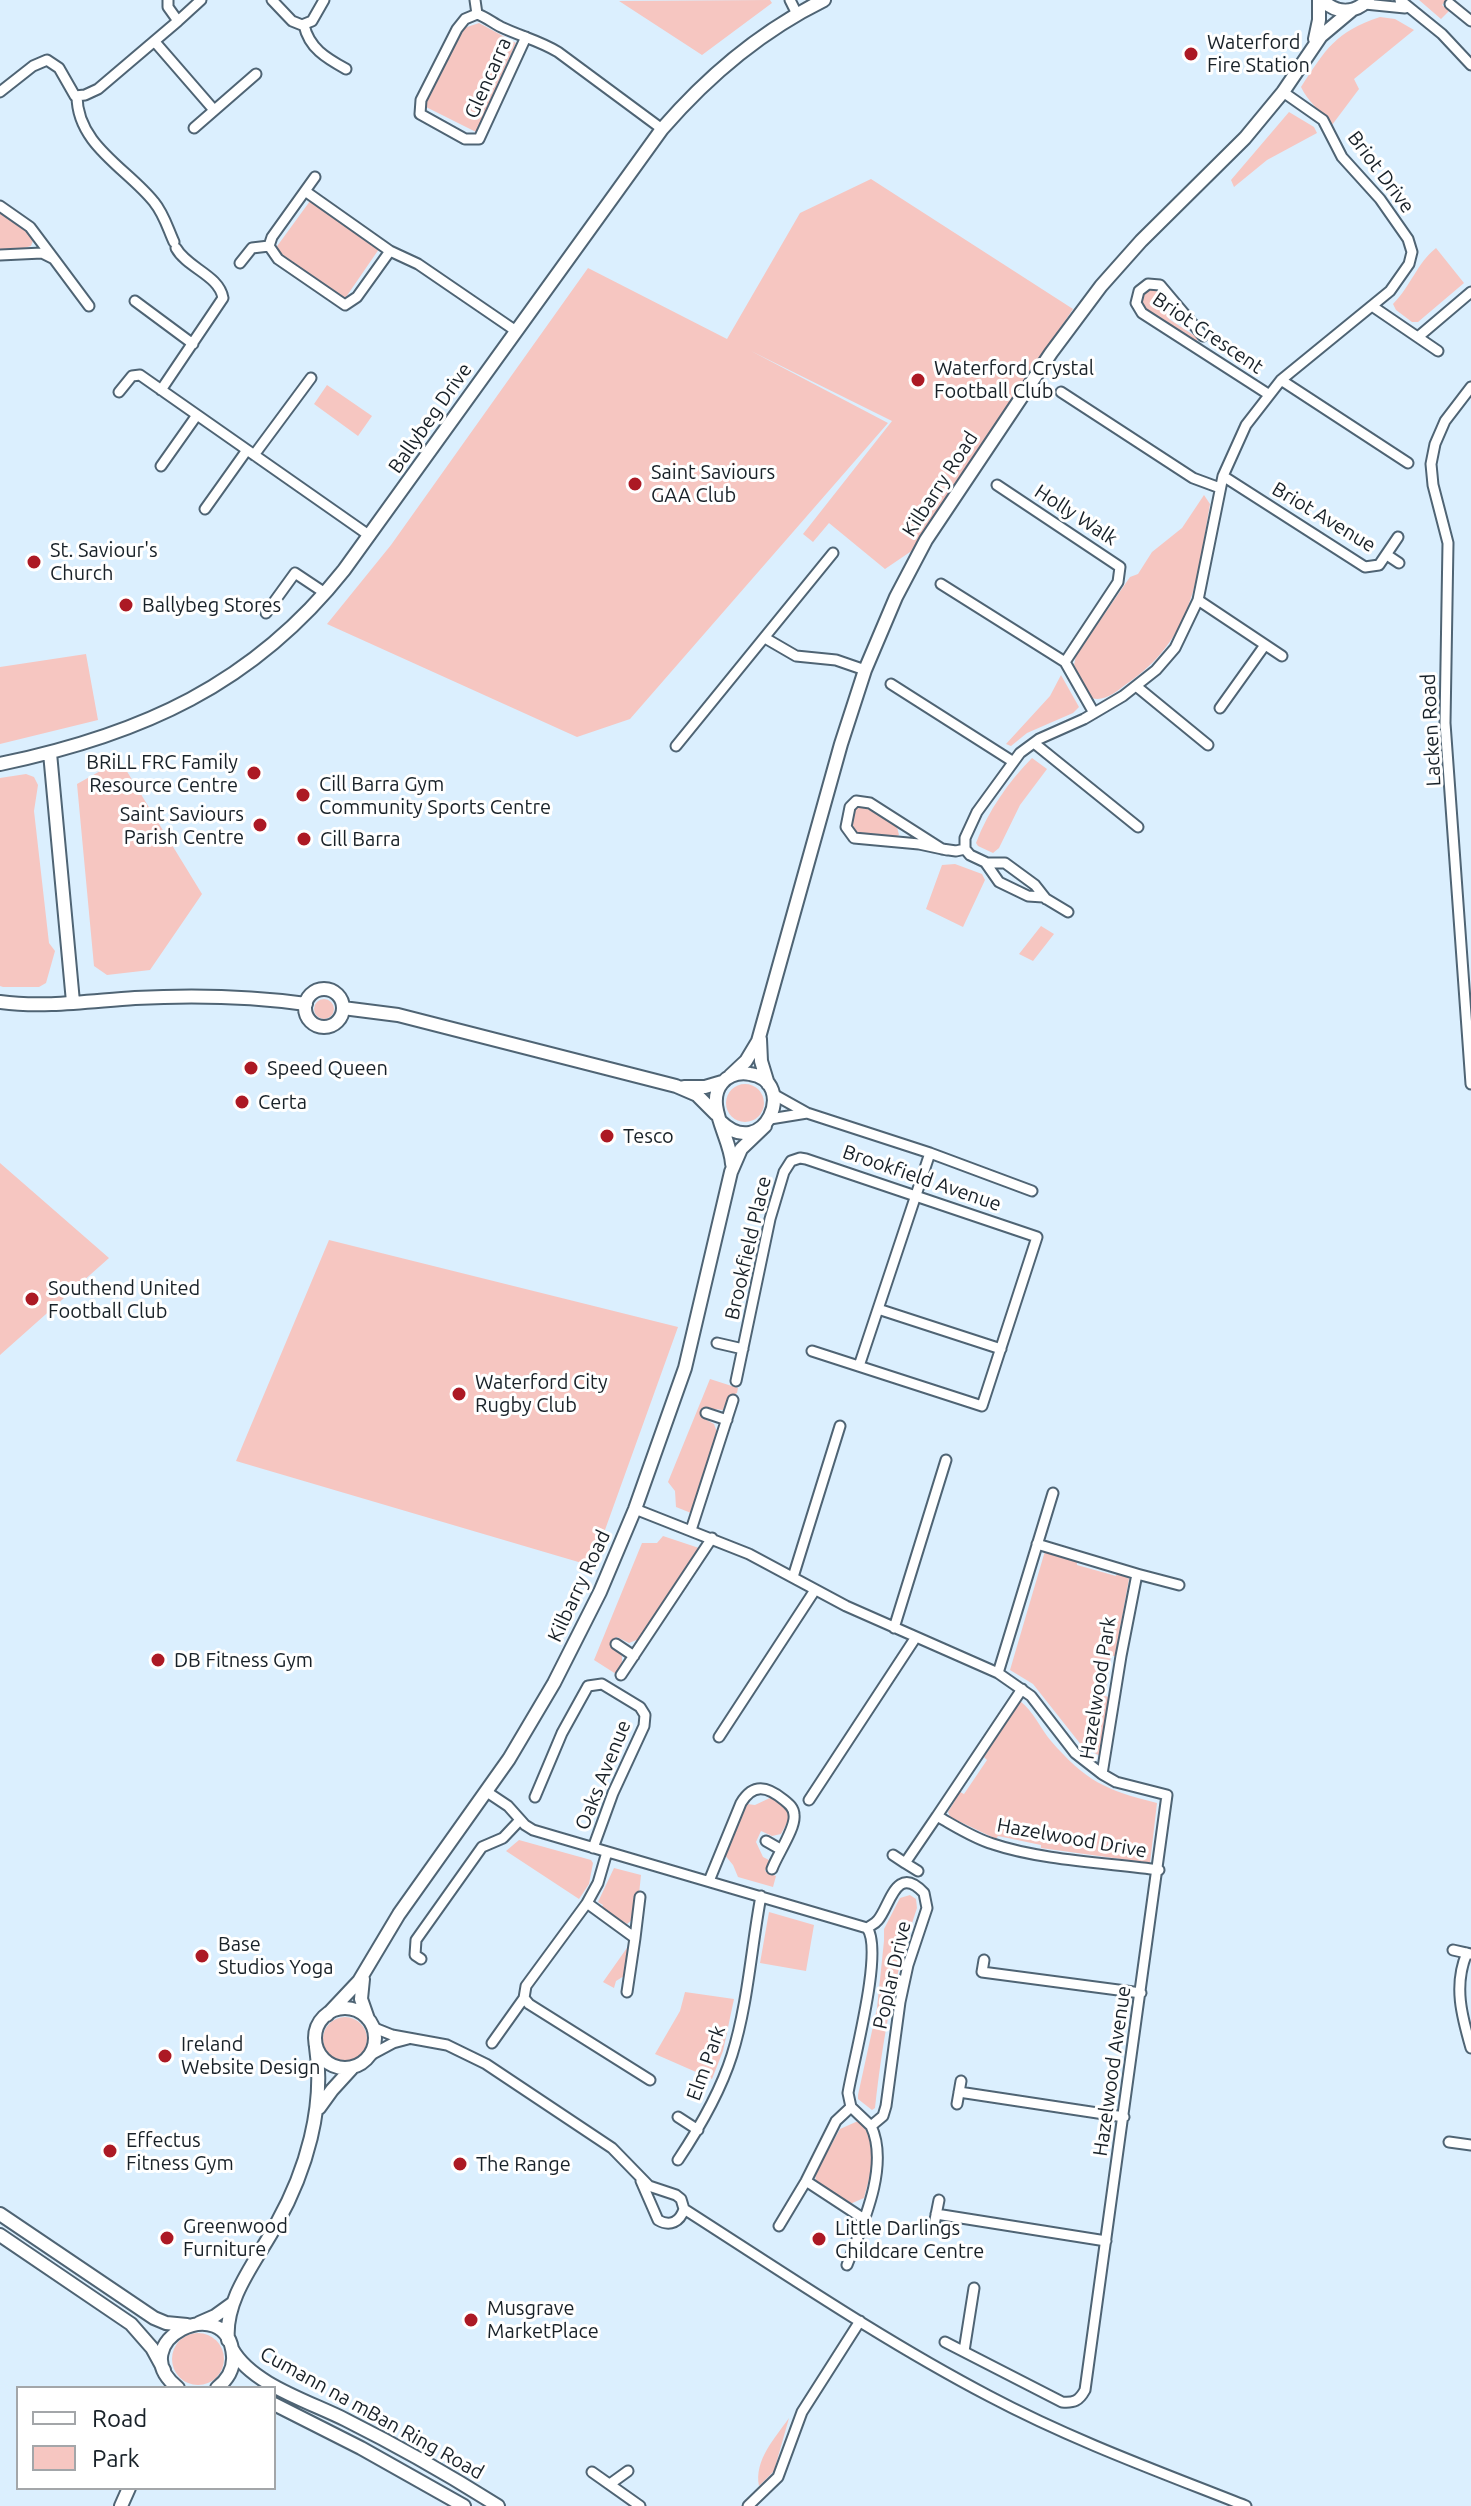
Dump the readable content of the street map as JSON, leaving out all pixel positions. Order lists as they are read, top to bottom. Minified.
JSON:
{"streets":{"street":["Glencarra","Briot Drive","Briot Crescent","Ballybeg Drive","Kilbarry Road","Holly Walk","Briot Avenue","Lacken Road","Brookfield Avenue","Brookfield Place","Hazelwood Park","Oaks Avenue","Hazelwood Drive","Poplar Drive","Elm Park","Hazelwood Avenue","Cumann na mBan Ring Road"]},"crossings":[["Glencarra","Ballybeg Drive"],["Briot Drive","Briot Crescent"],["Briot Drive","Kilbarry Road"],["Briot Drive","Briot Avenue"],["Kilbarry Road","Hazelwood Park"],["Brookfield Avenue","Brookfield Place"],["Hazelwood Park","Hazelwood Avenue"],["Hazelwood Drive","Hazelwood Avenue"]],"places":["Waterford Fire Station","Waterford Crystal Football Club","Saint Saviours GAA Club","St. Saviour's Church","Ballybeg Stores","BRiLL FRC Family Resource Centre","Cill Barra Gym Community Sports Centre","Saint Saviours Parish Centre","Cill Barra","Speed Queen","Certa","Tesco","Southend United Football Club","Waterford City Rugby Club","DB Fitness Gym","Base Studios Yoga","Ireland Website Design","Effectus Fitness Gym","The Range","Greenwood Furniture","Little Darlings Childcare Centre","Musgrave MarketPlace"],"legend":["Road","Park"]}
